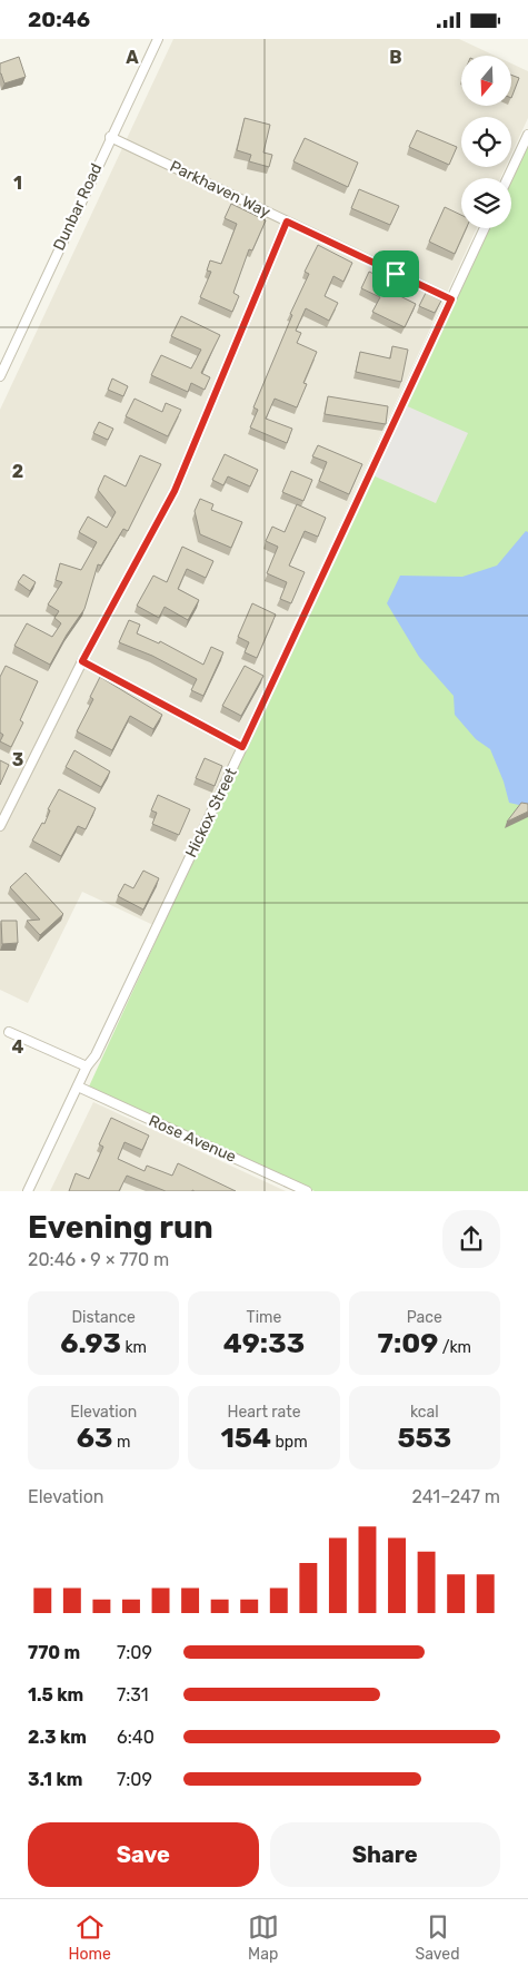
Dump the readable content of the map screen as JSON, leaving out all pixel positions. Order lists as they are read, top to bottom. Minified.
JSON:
{"streets":{"street":["Parkhaven Way","Dunbar Road","Hickox Street","Rose Avenue"]},"crossings":[["Parkhaven Way","Dunbar Road"],["Parkhaven Way","Hickox Street"],["Hickox Street","Rose Avenue"]],"north":"bottom","page":{"status":"20:46","heading":["Evening run","20:46 · 9 × 770 m"],"stats":[["Distance","6.93 km"],["Time","49:33"],["Pace","7:09 /km"],["Elevation","63 m"],["Heart rate","154 bpm"],["kcal","553"]],"chart":["Elevation","241–247 m"],"list":[{"name":"770 m","note":"7:09"},{"name":"1.5 km","note":"7:31"},{"name":"2.3 km","note":"6:40"},{"name":"3.1 km","note":"7:09"}],"buttons":["Save","Share"],"tabs":["Home","Map","Saved"]},"grid":{"columns":["A","B"],"rows":["1","2","3","4"]}}
